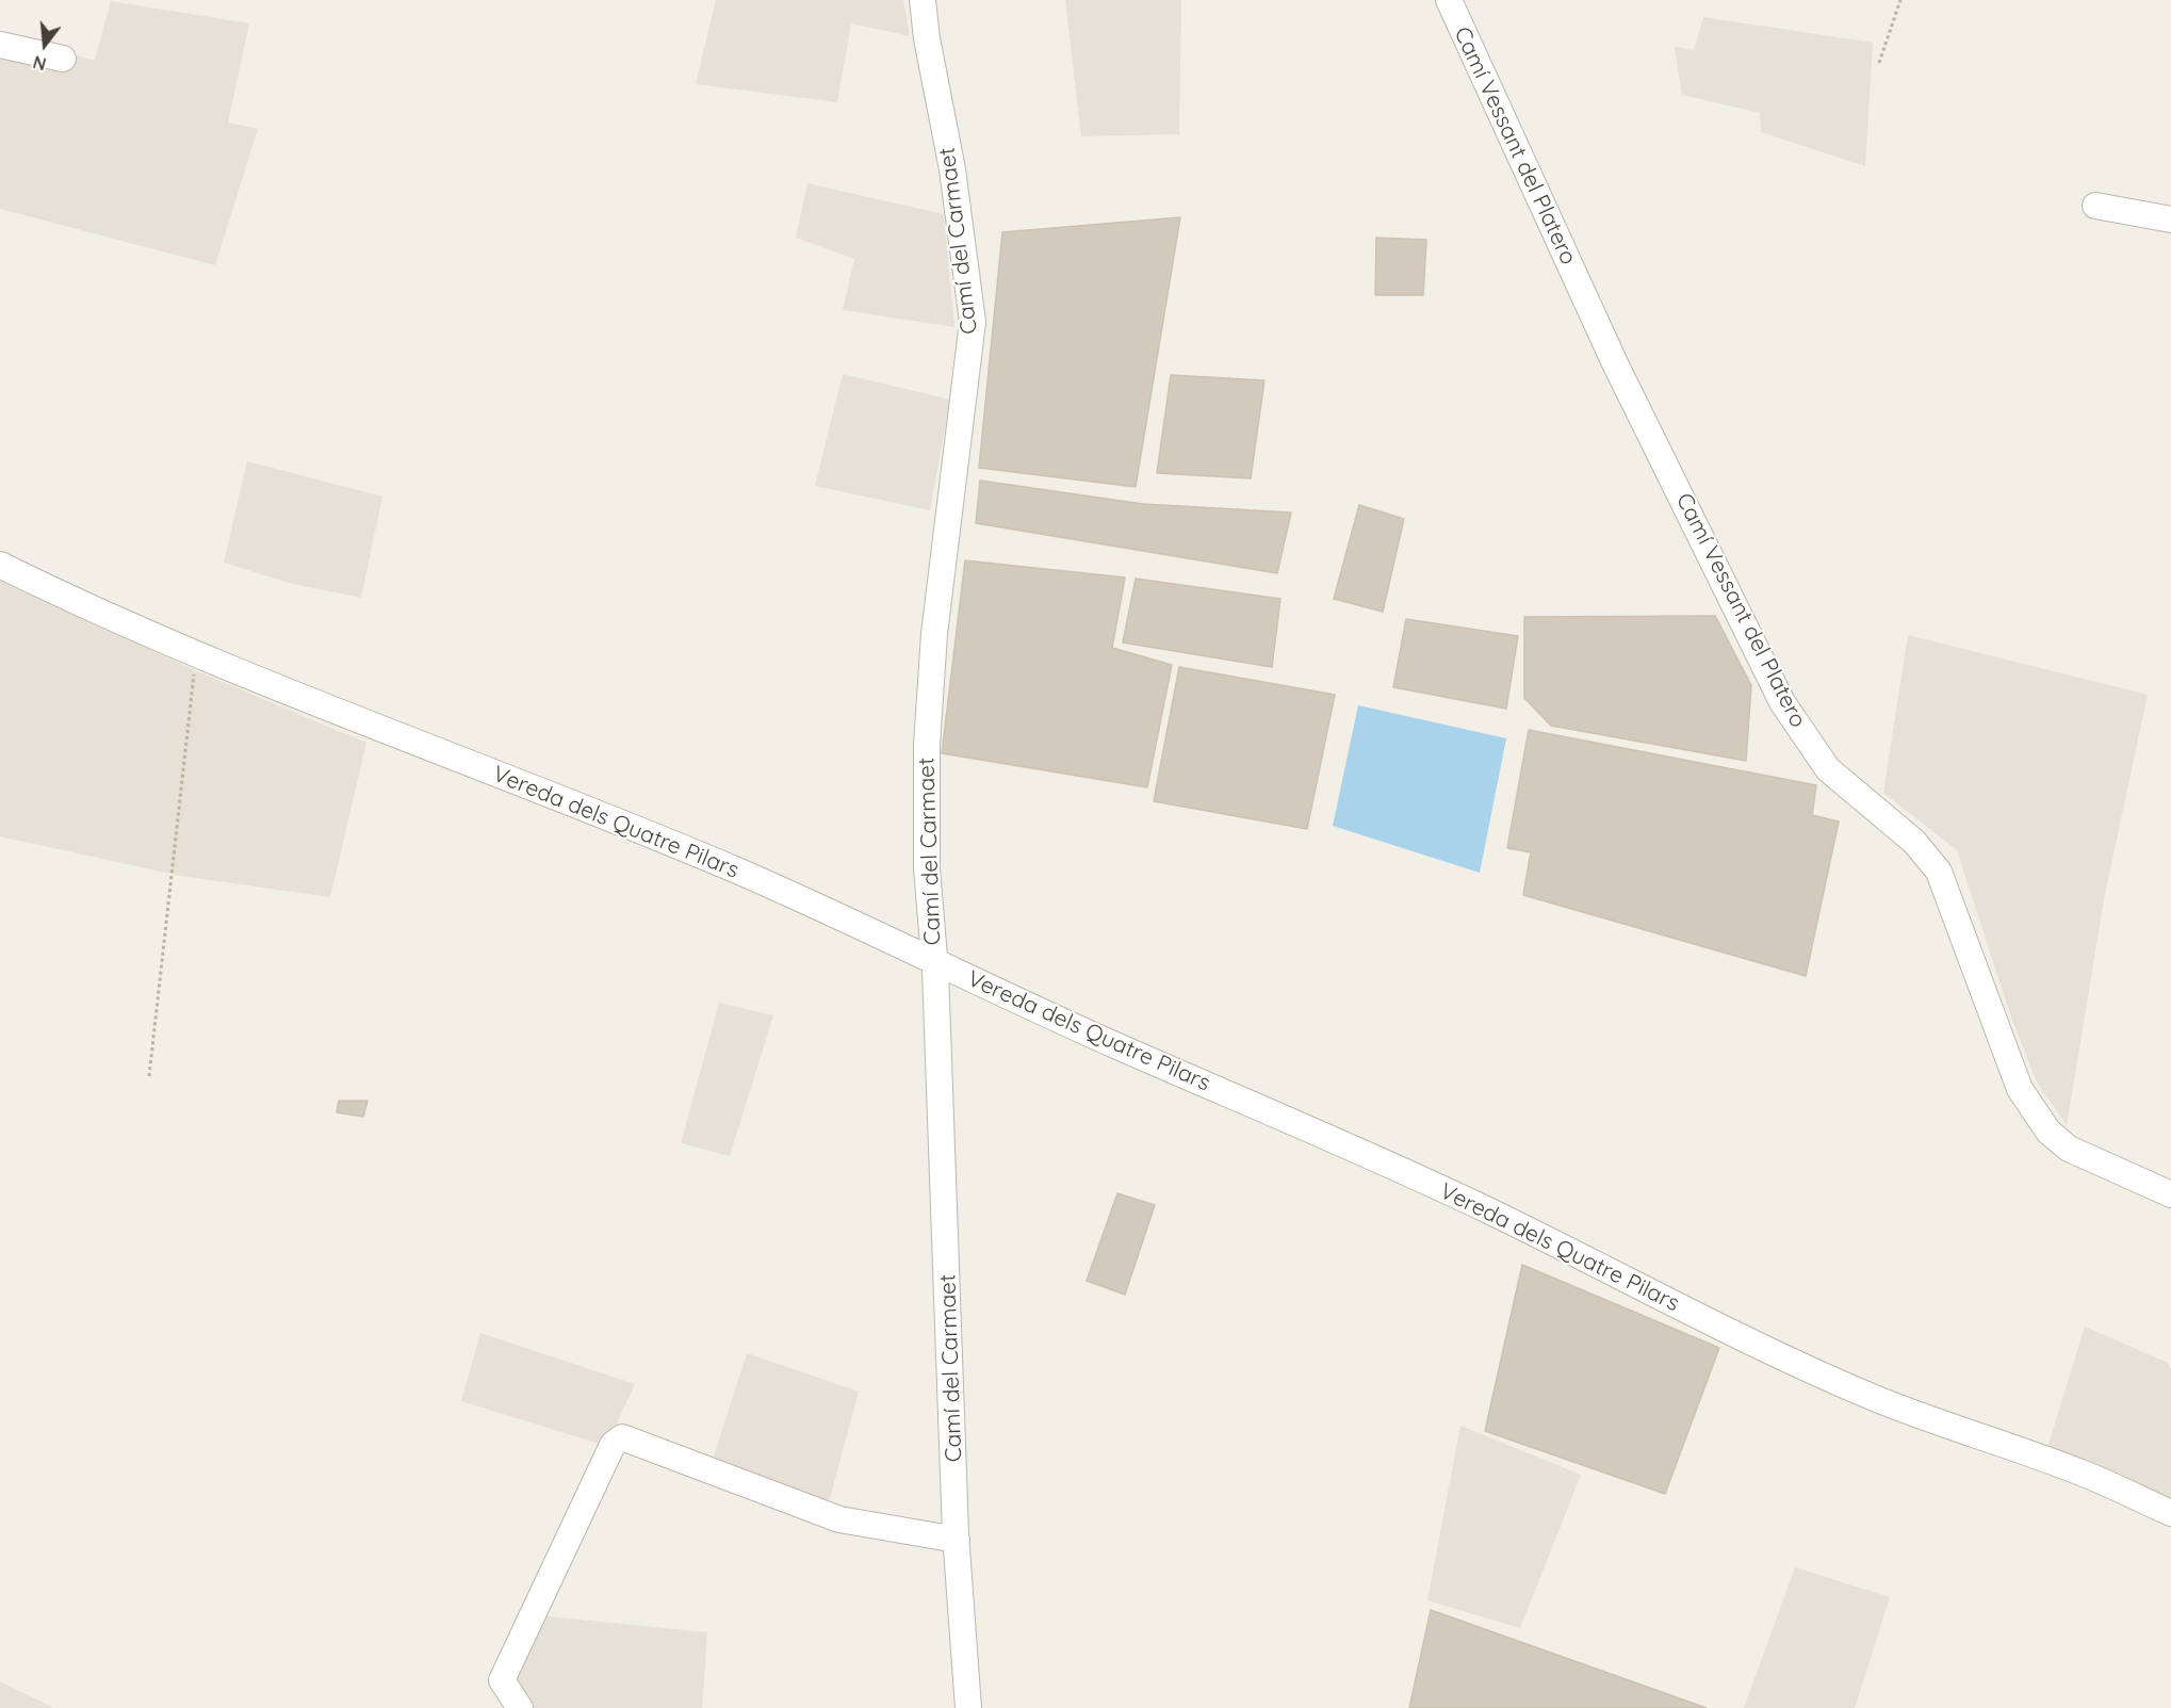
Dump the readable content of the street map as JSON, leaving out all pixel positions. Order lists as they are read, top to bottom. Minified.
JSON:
{"streets":{"street":["Camí Vessant del Platero","Camí del Carmaet","Vereda dels Quatre Pilars"]},"crossings":[["Camí del Carmaet","Vereda dels Quatre Pilars"]],"north":"bottom"}
